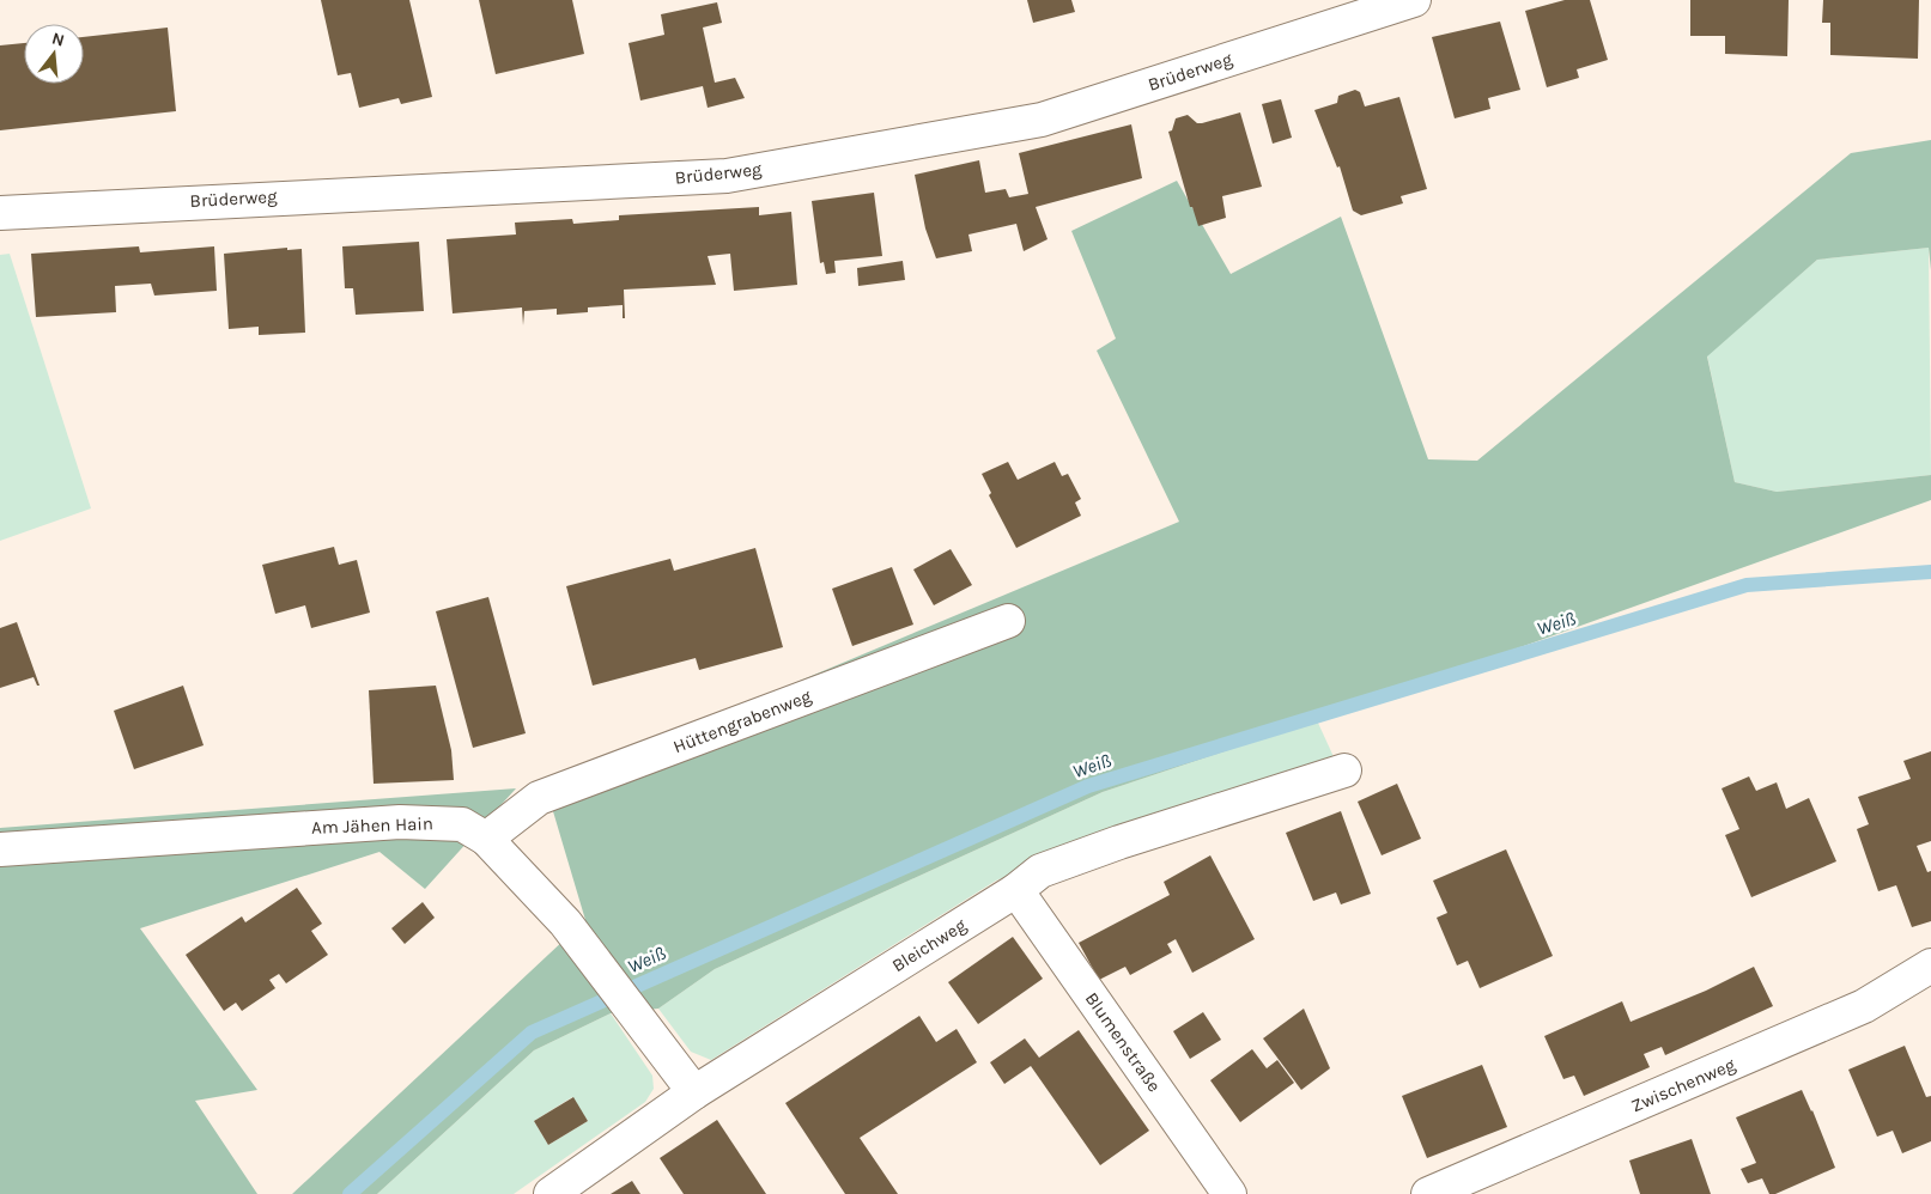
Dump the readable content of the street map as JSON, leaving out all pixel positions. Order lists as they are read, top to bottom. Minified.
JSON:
{"streets":{"street":["Brüderweg","Hüttengrabenweg","Am Jähen Hain","Bleichweg","Blumenstraße","Zwischenweg"]},"crossings":[["Hüttengrabenweg","Am Jähen Hain"],["Am Jähen Hain","Bleichweg"],["Bleichweg","Blumenstraße"]],"water":["Weiß"],"north":"top"}
